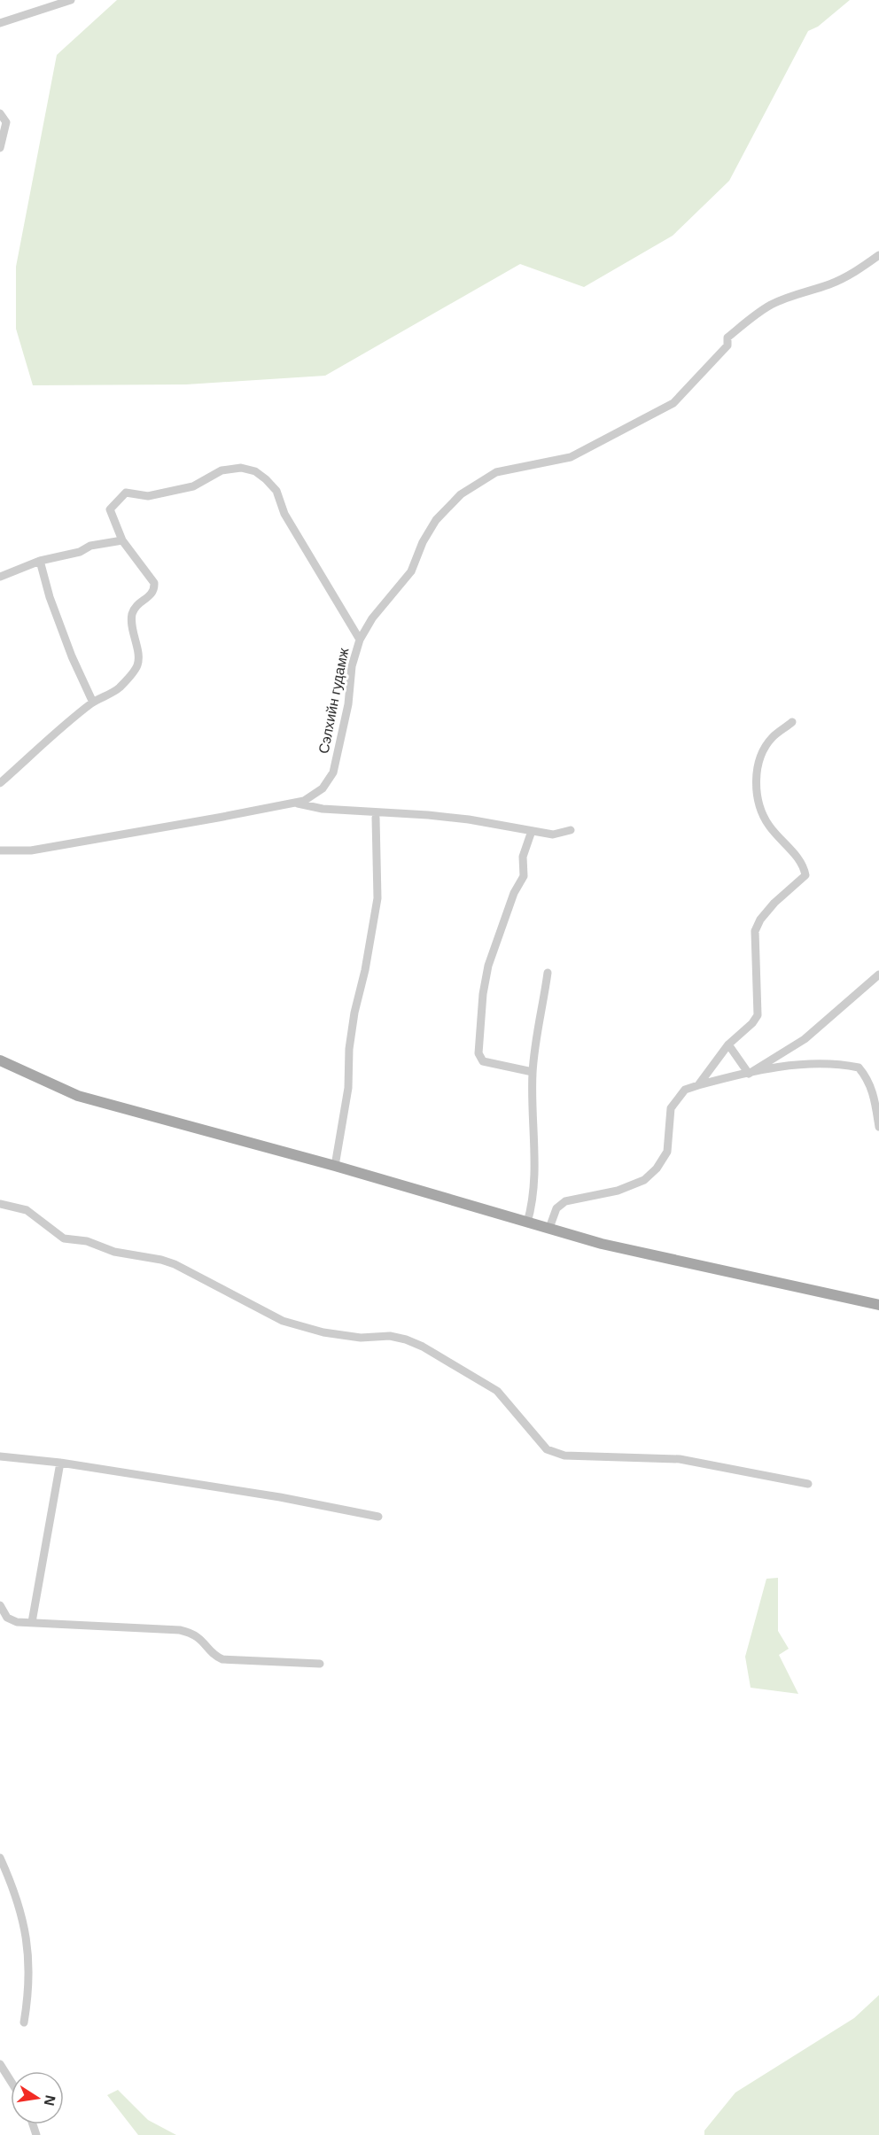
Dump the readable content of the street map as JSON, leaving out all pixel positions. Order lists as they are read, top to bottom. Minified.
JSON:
{"streets":{"street":["Сэлхийн гудамж"]},"north":"right"}
